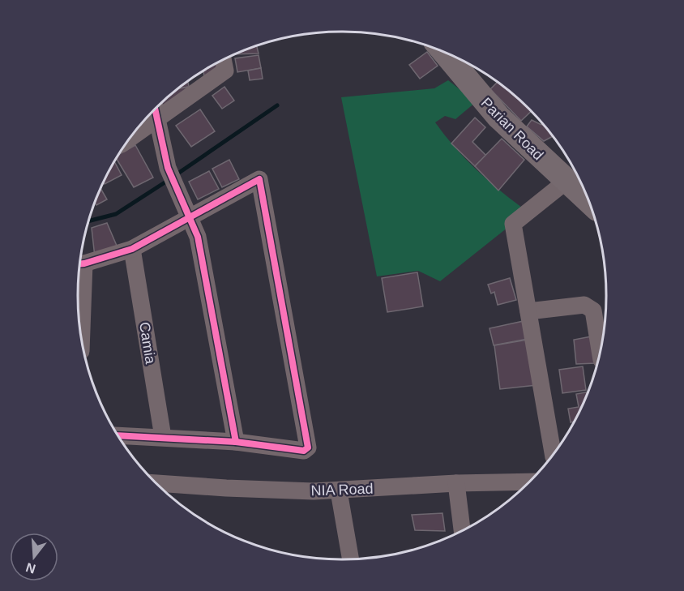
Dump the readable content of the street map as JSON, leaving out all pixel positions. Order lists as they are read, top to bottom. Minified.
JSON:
{"streets":{"main road":["Parian Road"],"street":["Camia","NIA Road"]},"north":"bottom"}
